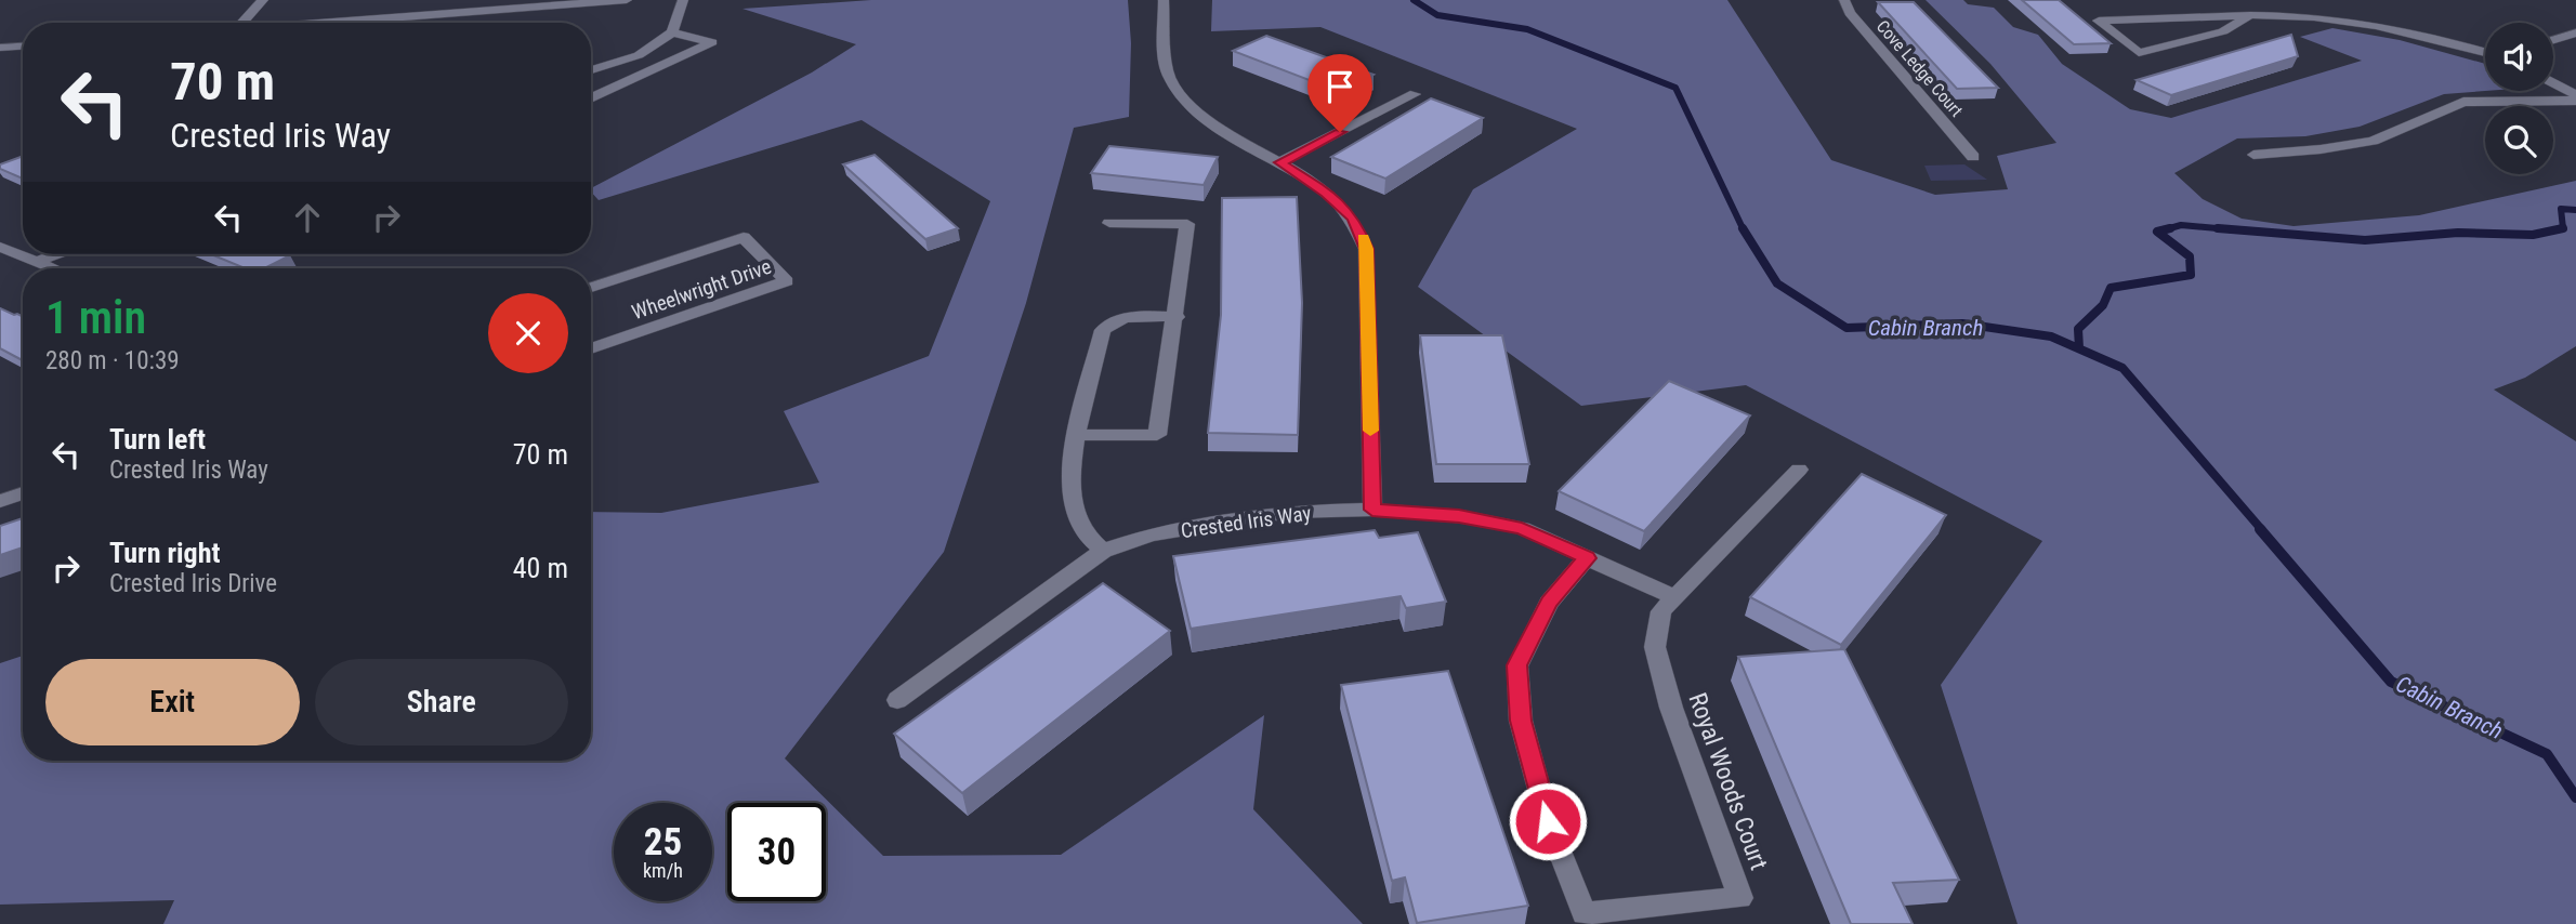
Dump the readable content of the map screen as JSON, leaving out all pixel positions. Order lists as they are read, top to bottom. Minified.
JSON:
{"streets":{"street":["Cove Ledge Court","Wheelwright Drive","Crested Iris Way","Royal Woods Court"]},"crossings":[["Crested Iris Way","Royal Woods Court"]],"water":["Cabin Branch"],"page":{"turn":["70 m","Crested Iris Way"],"heading":["1 min","280 m · 10:39"],"list":[{"name":"Turn left","note":"Crested Iris Way","value":"70 m"},{"name":"Turn right","note":"Crested Iris Drive","value":"40 m"}],"buttons":["Exit","Share"],"speed":"25 km/h","limit":"30"}}
